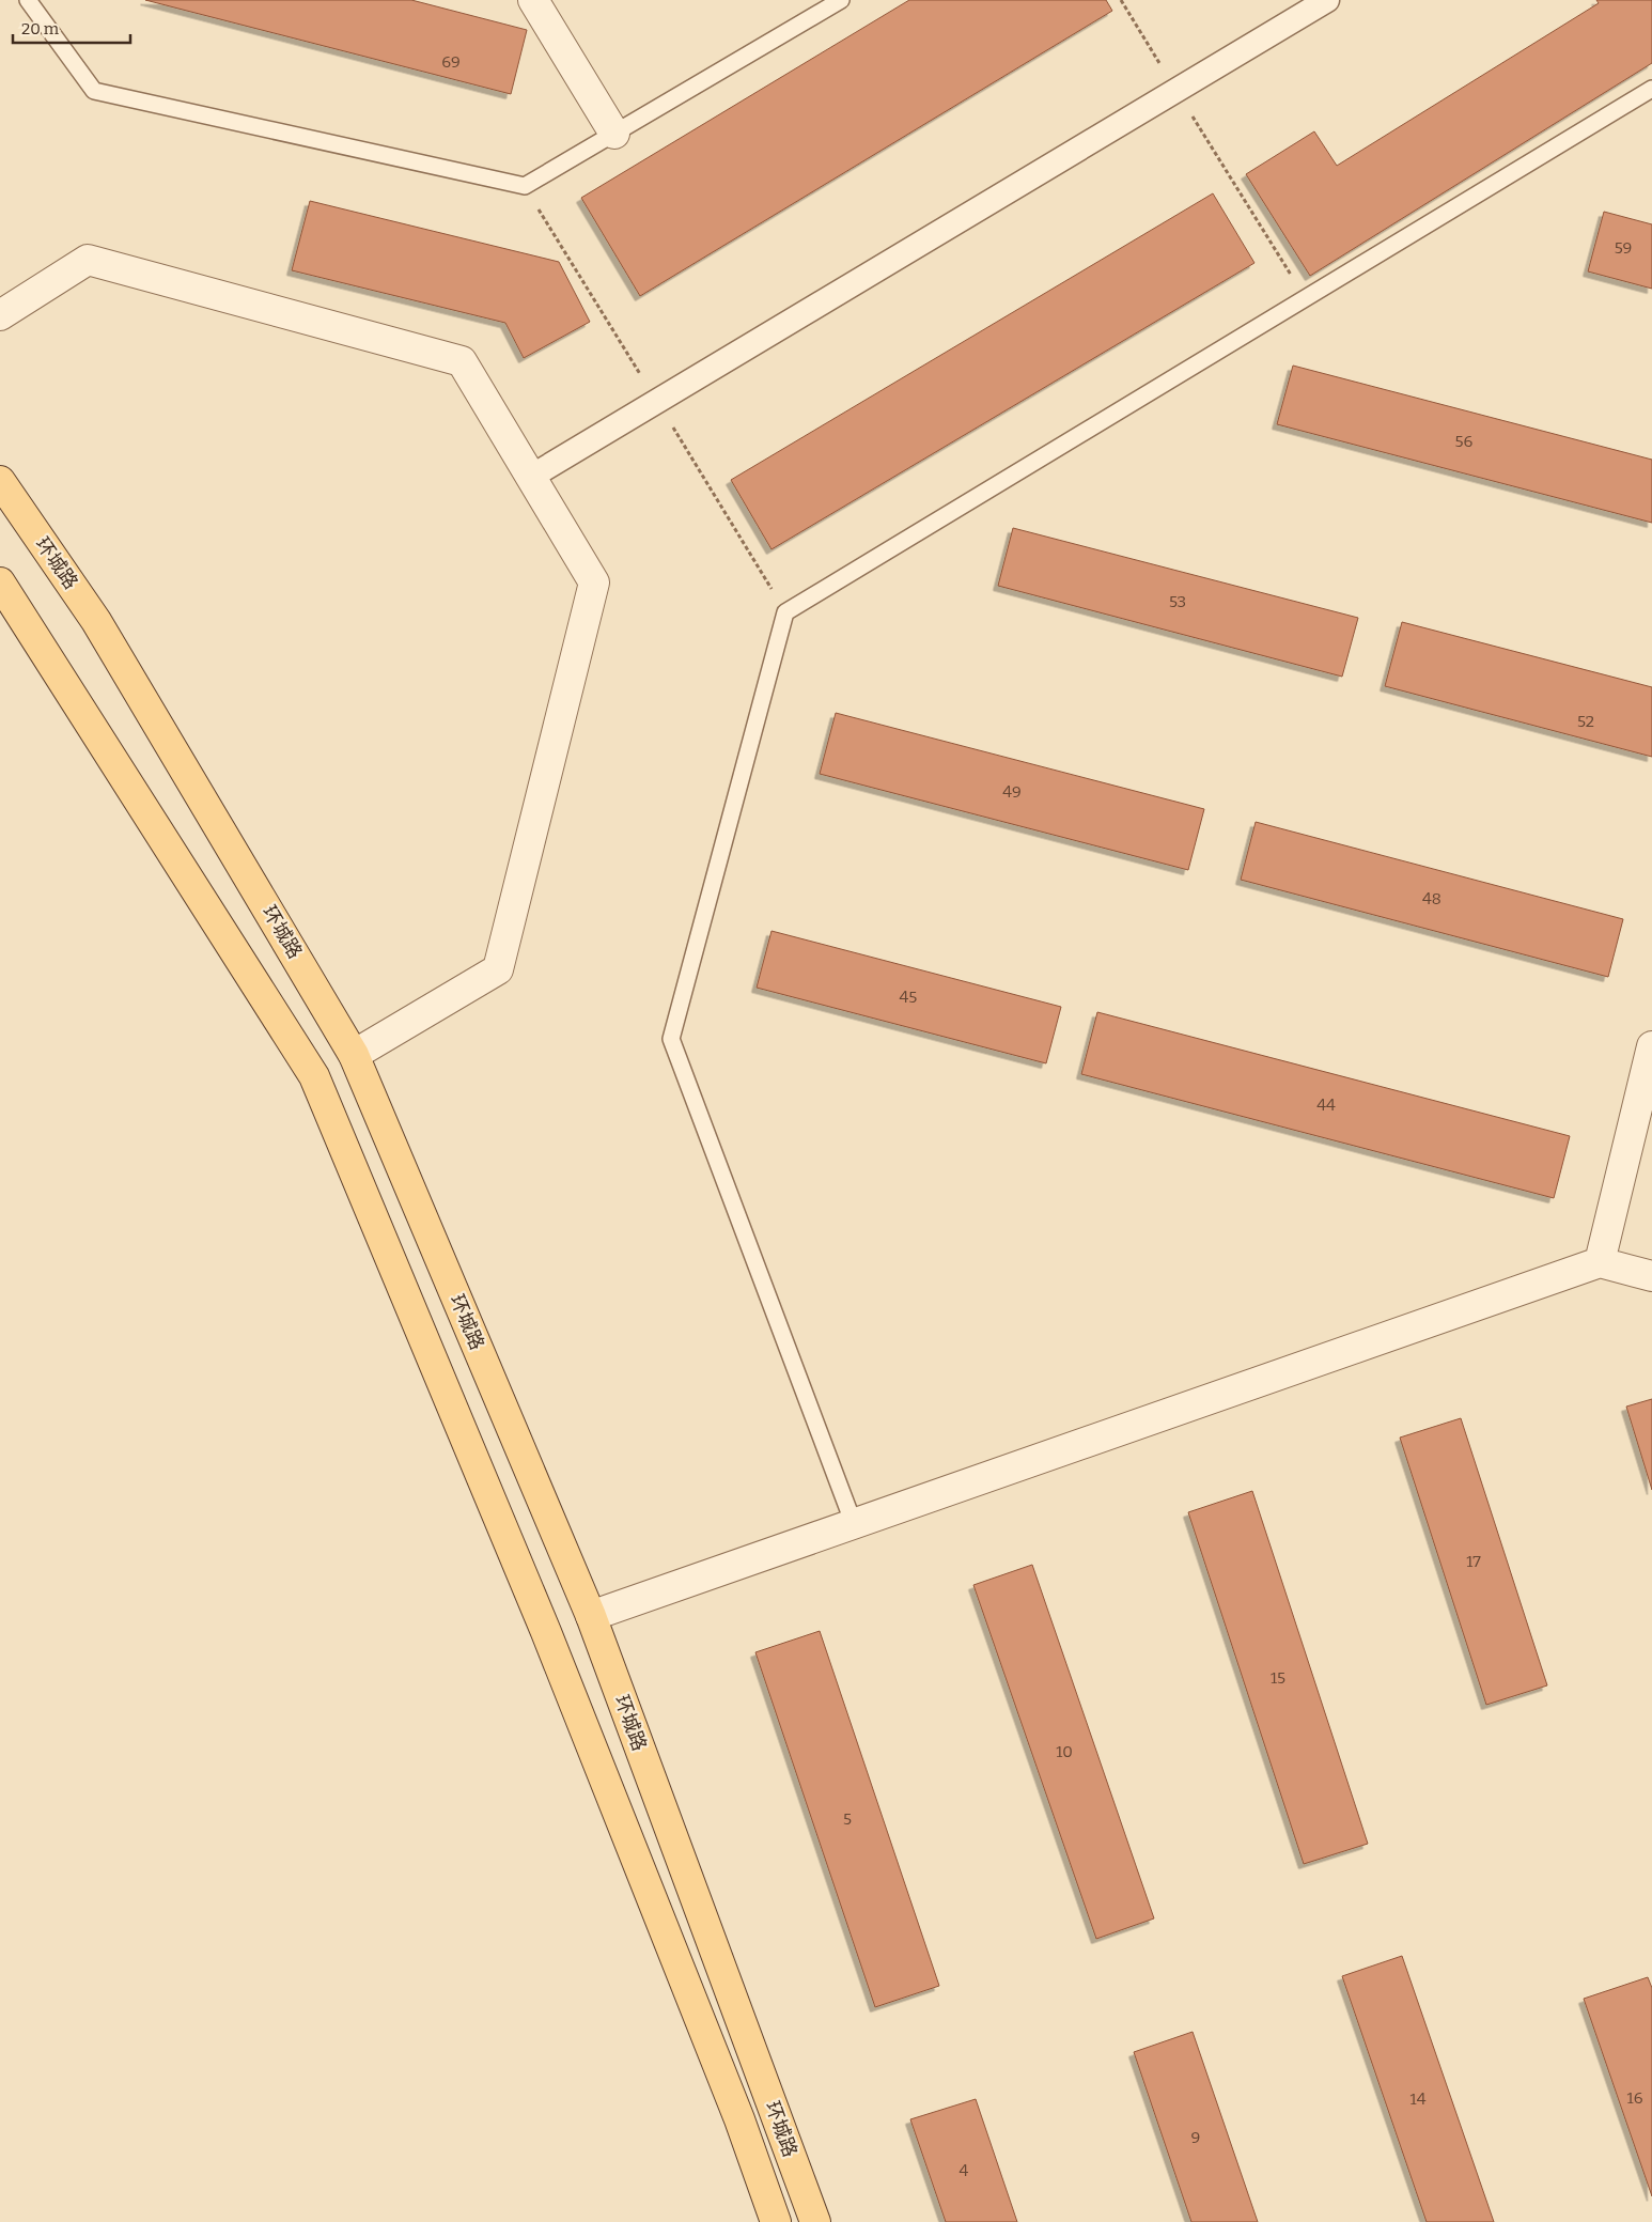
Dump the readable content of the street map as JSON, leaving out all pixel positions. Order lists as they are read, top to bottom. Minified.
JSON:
{"streets":{"main road":["环城路"]},"house_numbers":["69","59","56","53","52","49","48","45","44","17","15","10","5","16","14","9","4"],"scale_bar":"20 m"}
